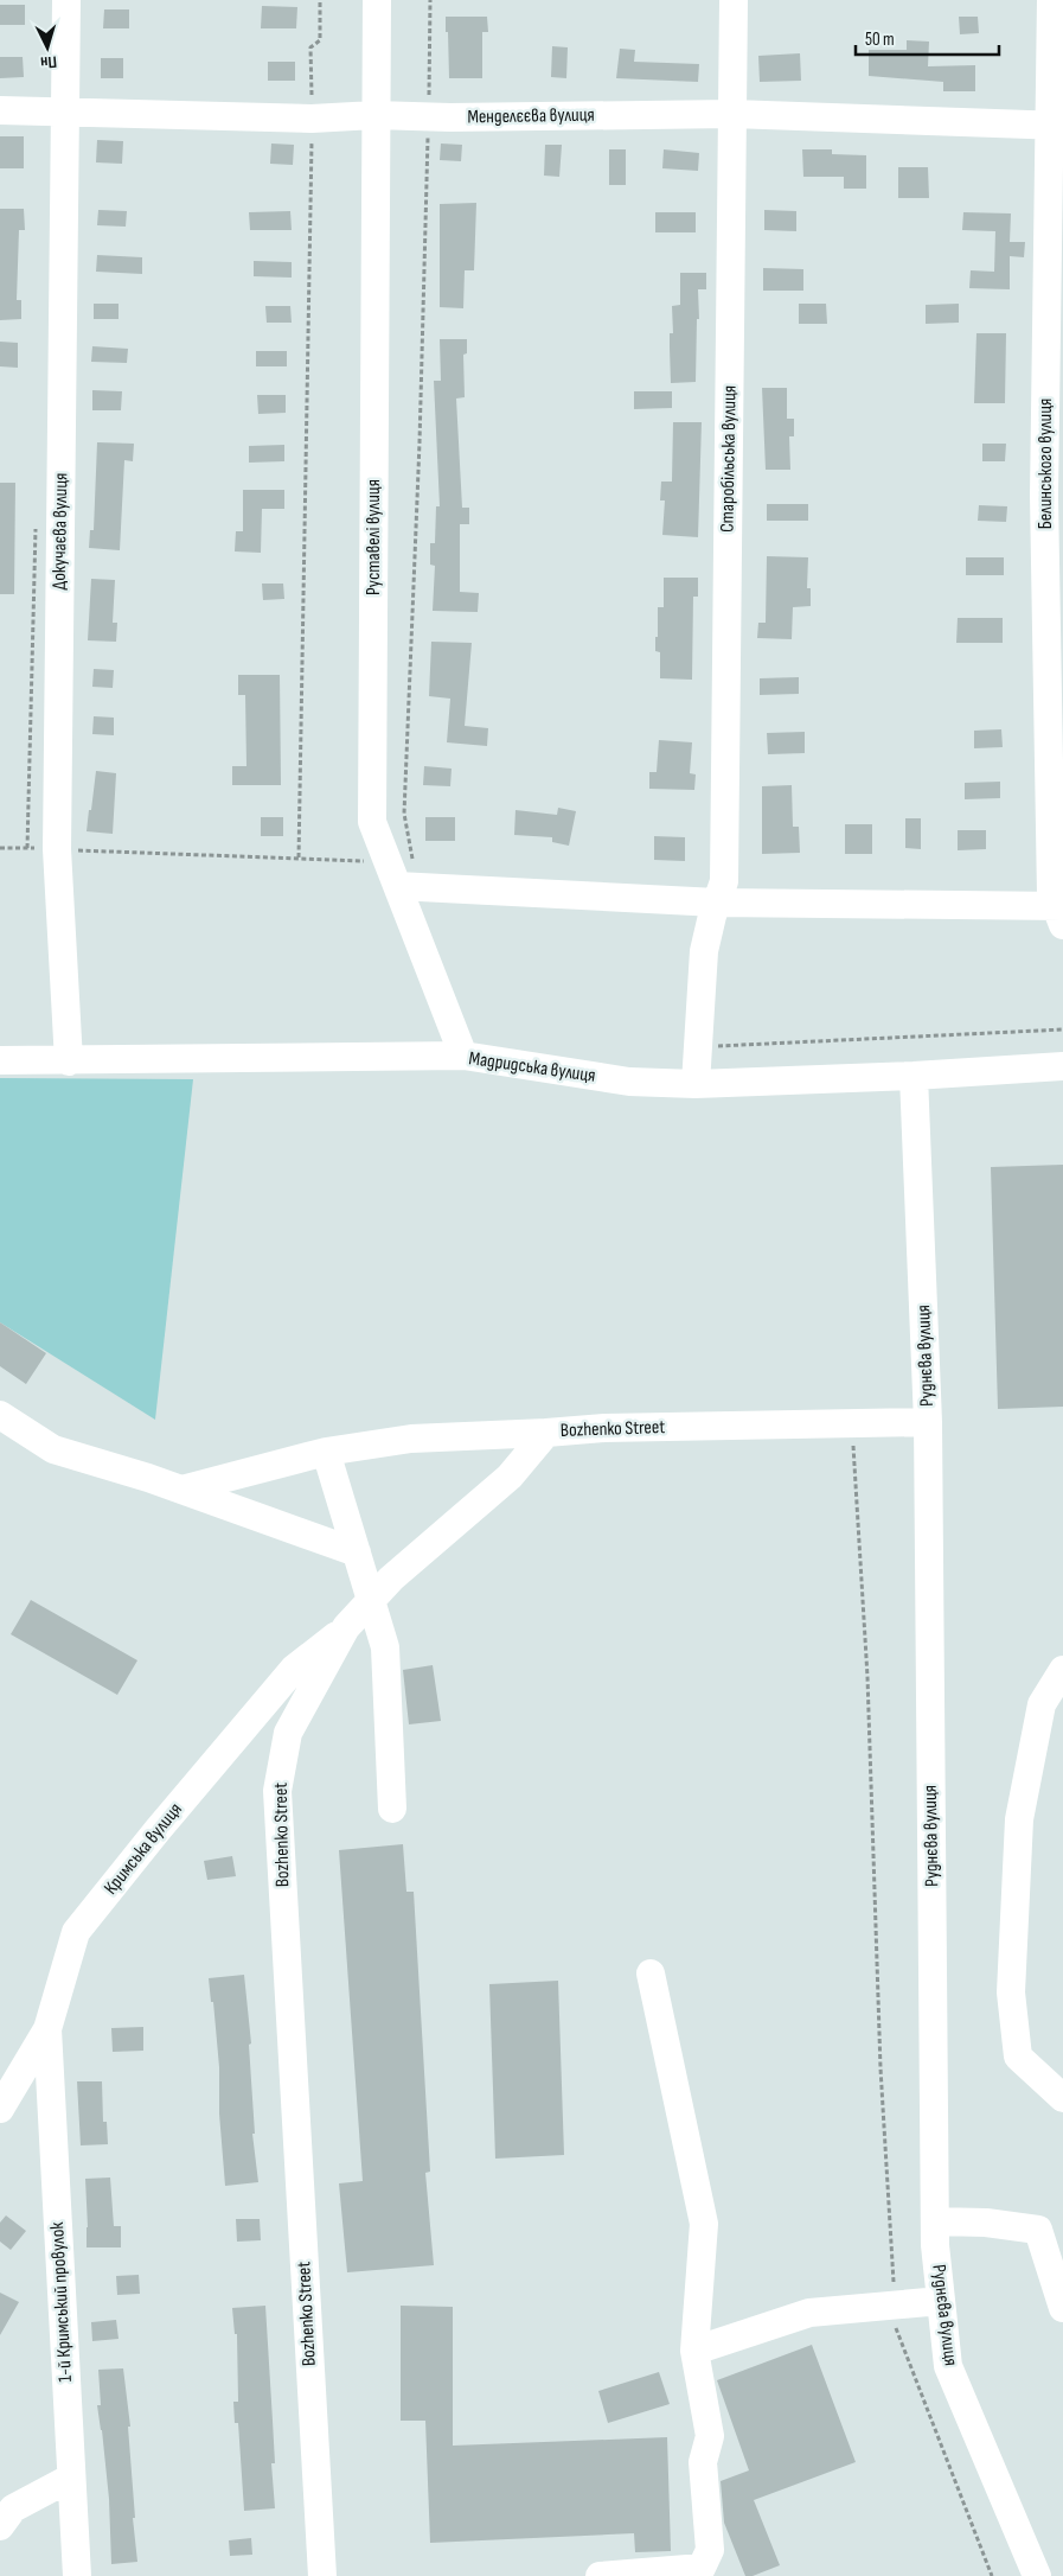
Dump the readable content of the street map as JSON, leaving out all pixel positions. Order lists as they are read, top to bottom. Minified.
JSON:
{"streets":{"street":["Менделєєва вулиця","Старобільська вулиця","Белинського вулиця","Докучаєва вулиця","Руставелі вулиця","Мадридська вулиця","Руднєва вулиця","Bozhenko Street","Кримська вулиця","1-й Кримський провулок"]},"crossings":[["Менделєєва вулиця","Старобільська вулиця"],["Менделєєва вулиця","Белинського вулиця"],["Менделєєва вулиця","Докучаєва вулиця"],["Менделєєва вулиця","Руставелі вулиця"],["Старобільська вулиця","Мадридська вулиця"],["Докучаєва вулиця","Мадридська вулиця"],["Руставелі вулиця","Мадридська вулиця"],["Мадридська вулиця","Руднєва вулиця"],["Руднєва вулиця","Bozhenko Street"],["Bozhenko Street","Кримська вулиця"],["Кримська вулиця","1-й Кримський провулок"]],"scale_bar":"50 m","north":"bottom"}
